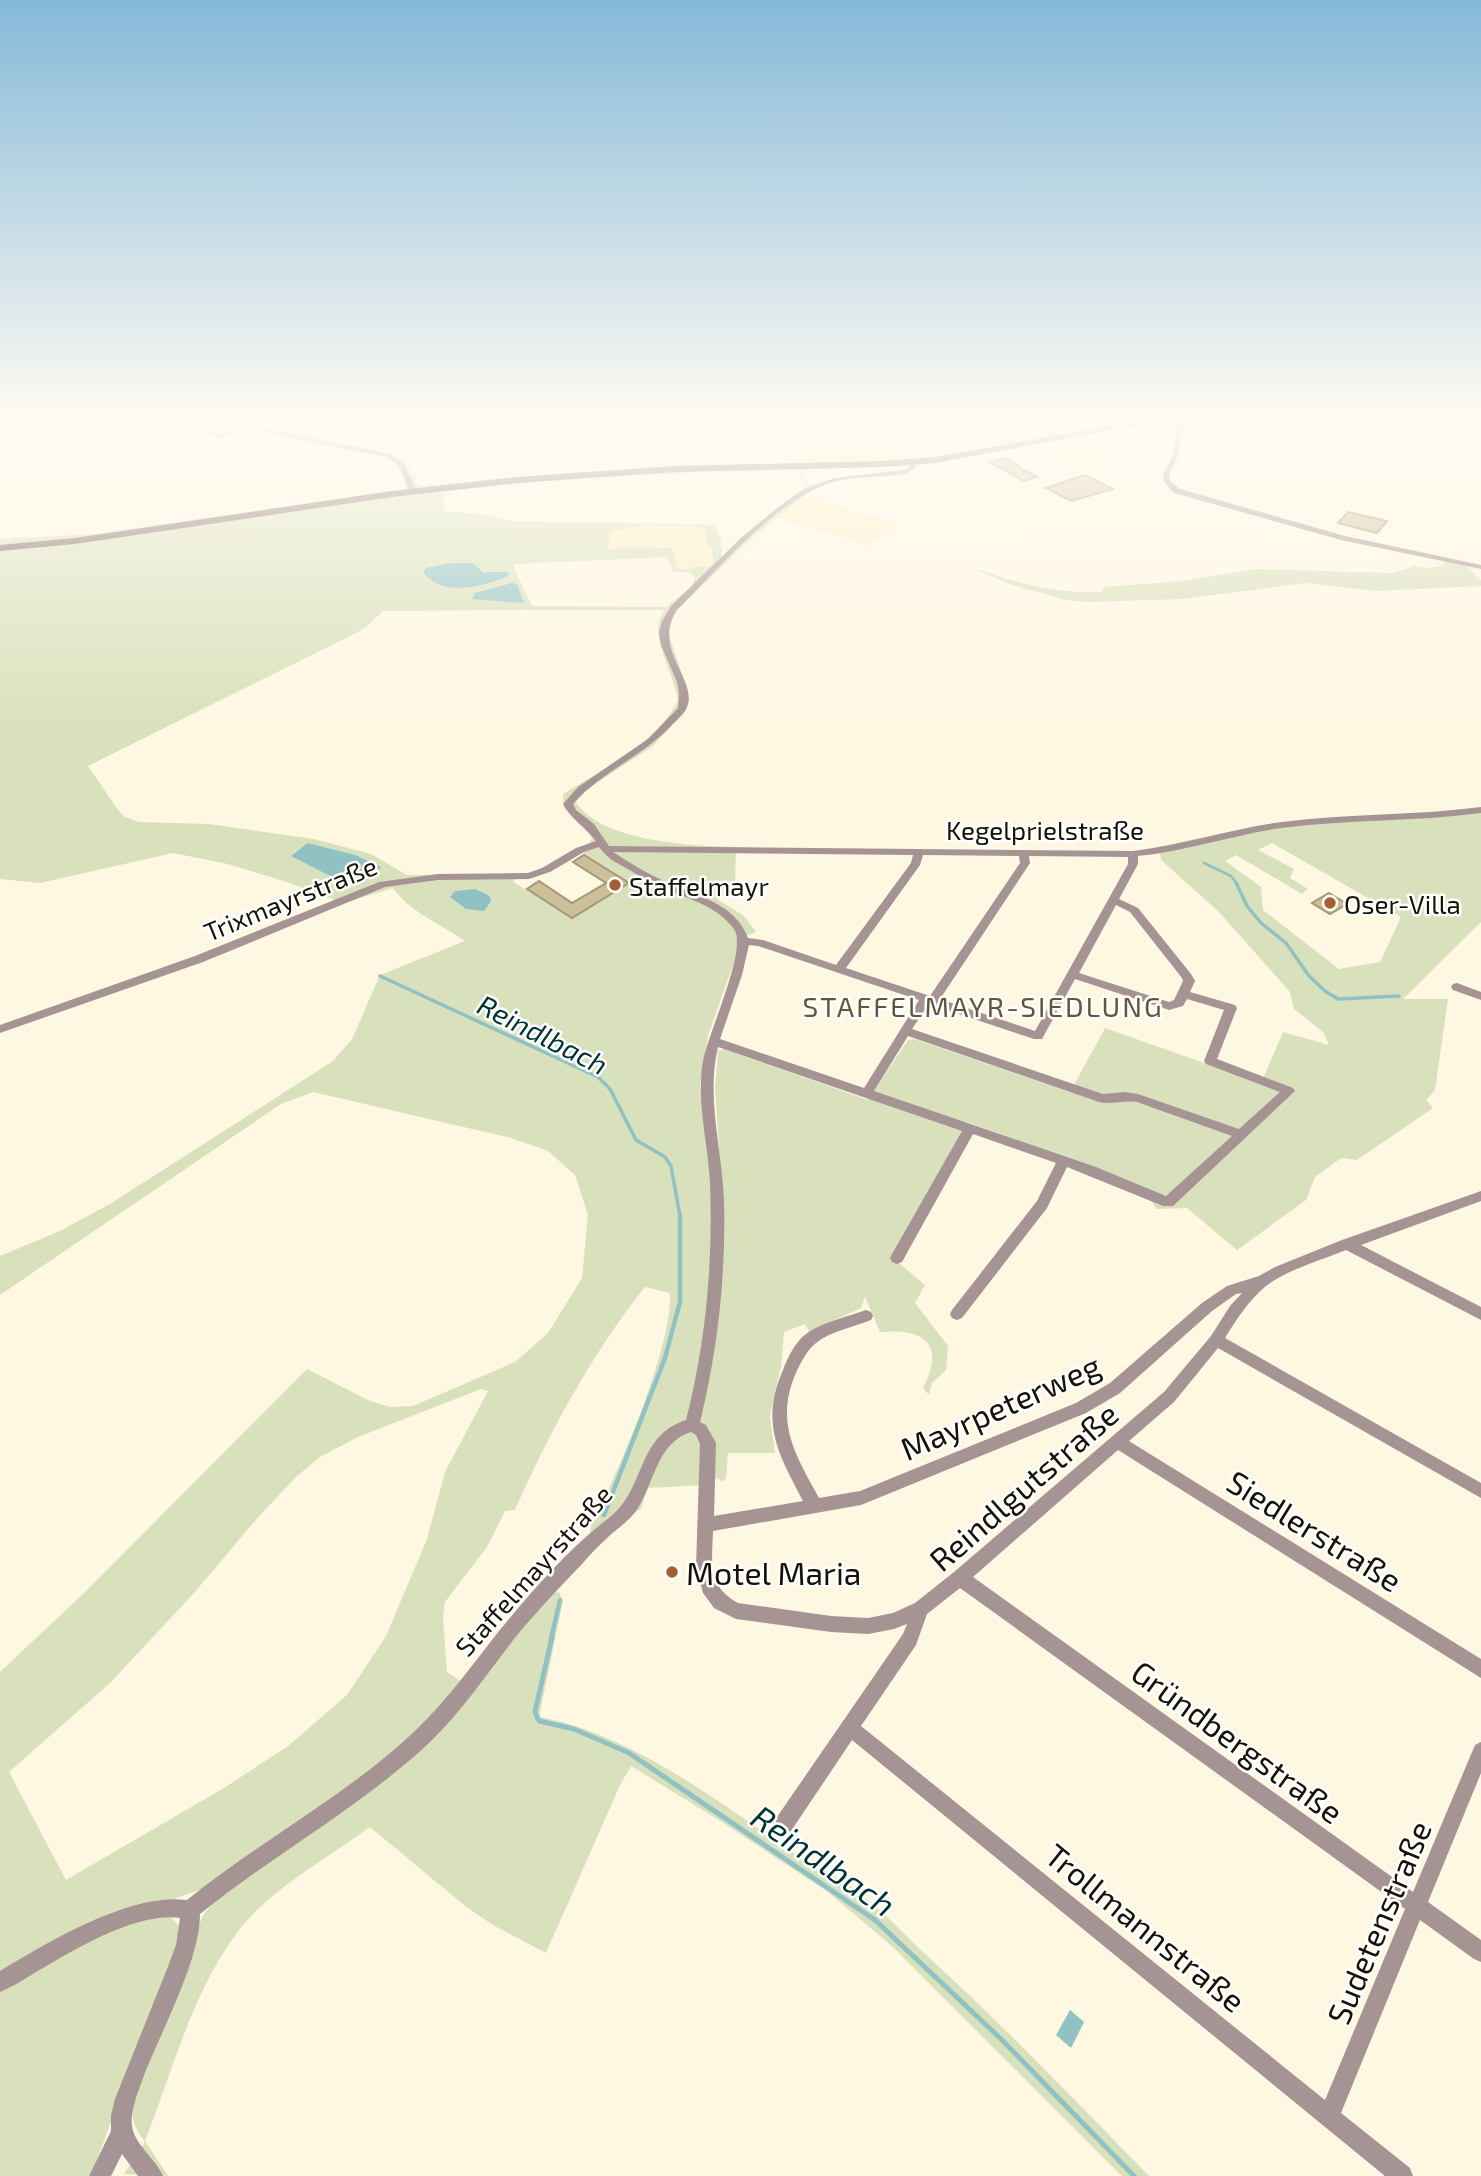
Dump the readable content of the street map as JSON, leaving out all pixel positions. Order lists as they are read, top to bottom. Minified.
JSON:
{"streets":{"street":["Kegelprielstraße","Trixmayrstraße","Mayrpeterweg","Reindlgutstraße","Siedlerstraße","Staffelmayrstraße","Gründbergstraße","Sudetenstraße","Trollmannstraße"]},"crossings":[["Kegelprielstraße","Trixmayrstraße"],["Mayrpeterweg","Reindlgutstraße"],["Reindlgutstraße","Siedlerstraße"],["Reindlgutstraße","Staffelmayrstraße"],["Reindlgutstraße","Gründbergstraße"],["Gründbergstraße","Sudetenstraße"],["Sudetenstraße","Trollmannstraße"]],"districts":["STAFFELMAYR-SIEDLUNG"],"water":["Reindlbach"],"places":["Staffelmayr","Oser-Villa","Motel Maria"]}
